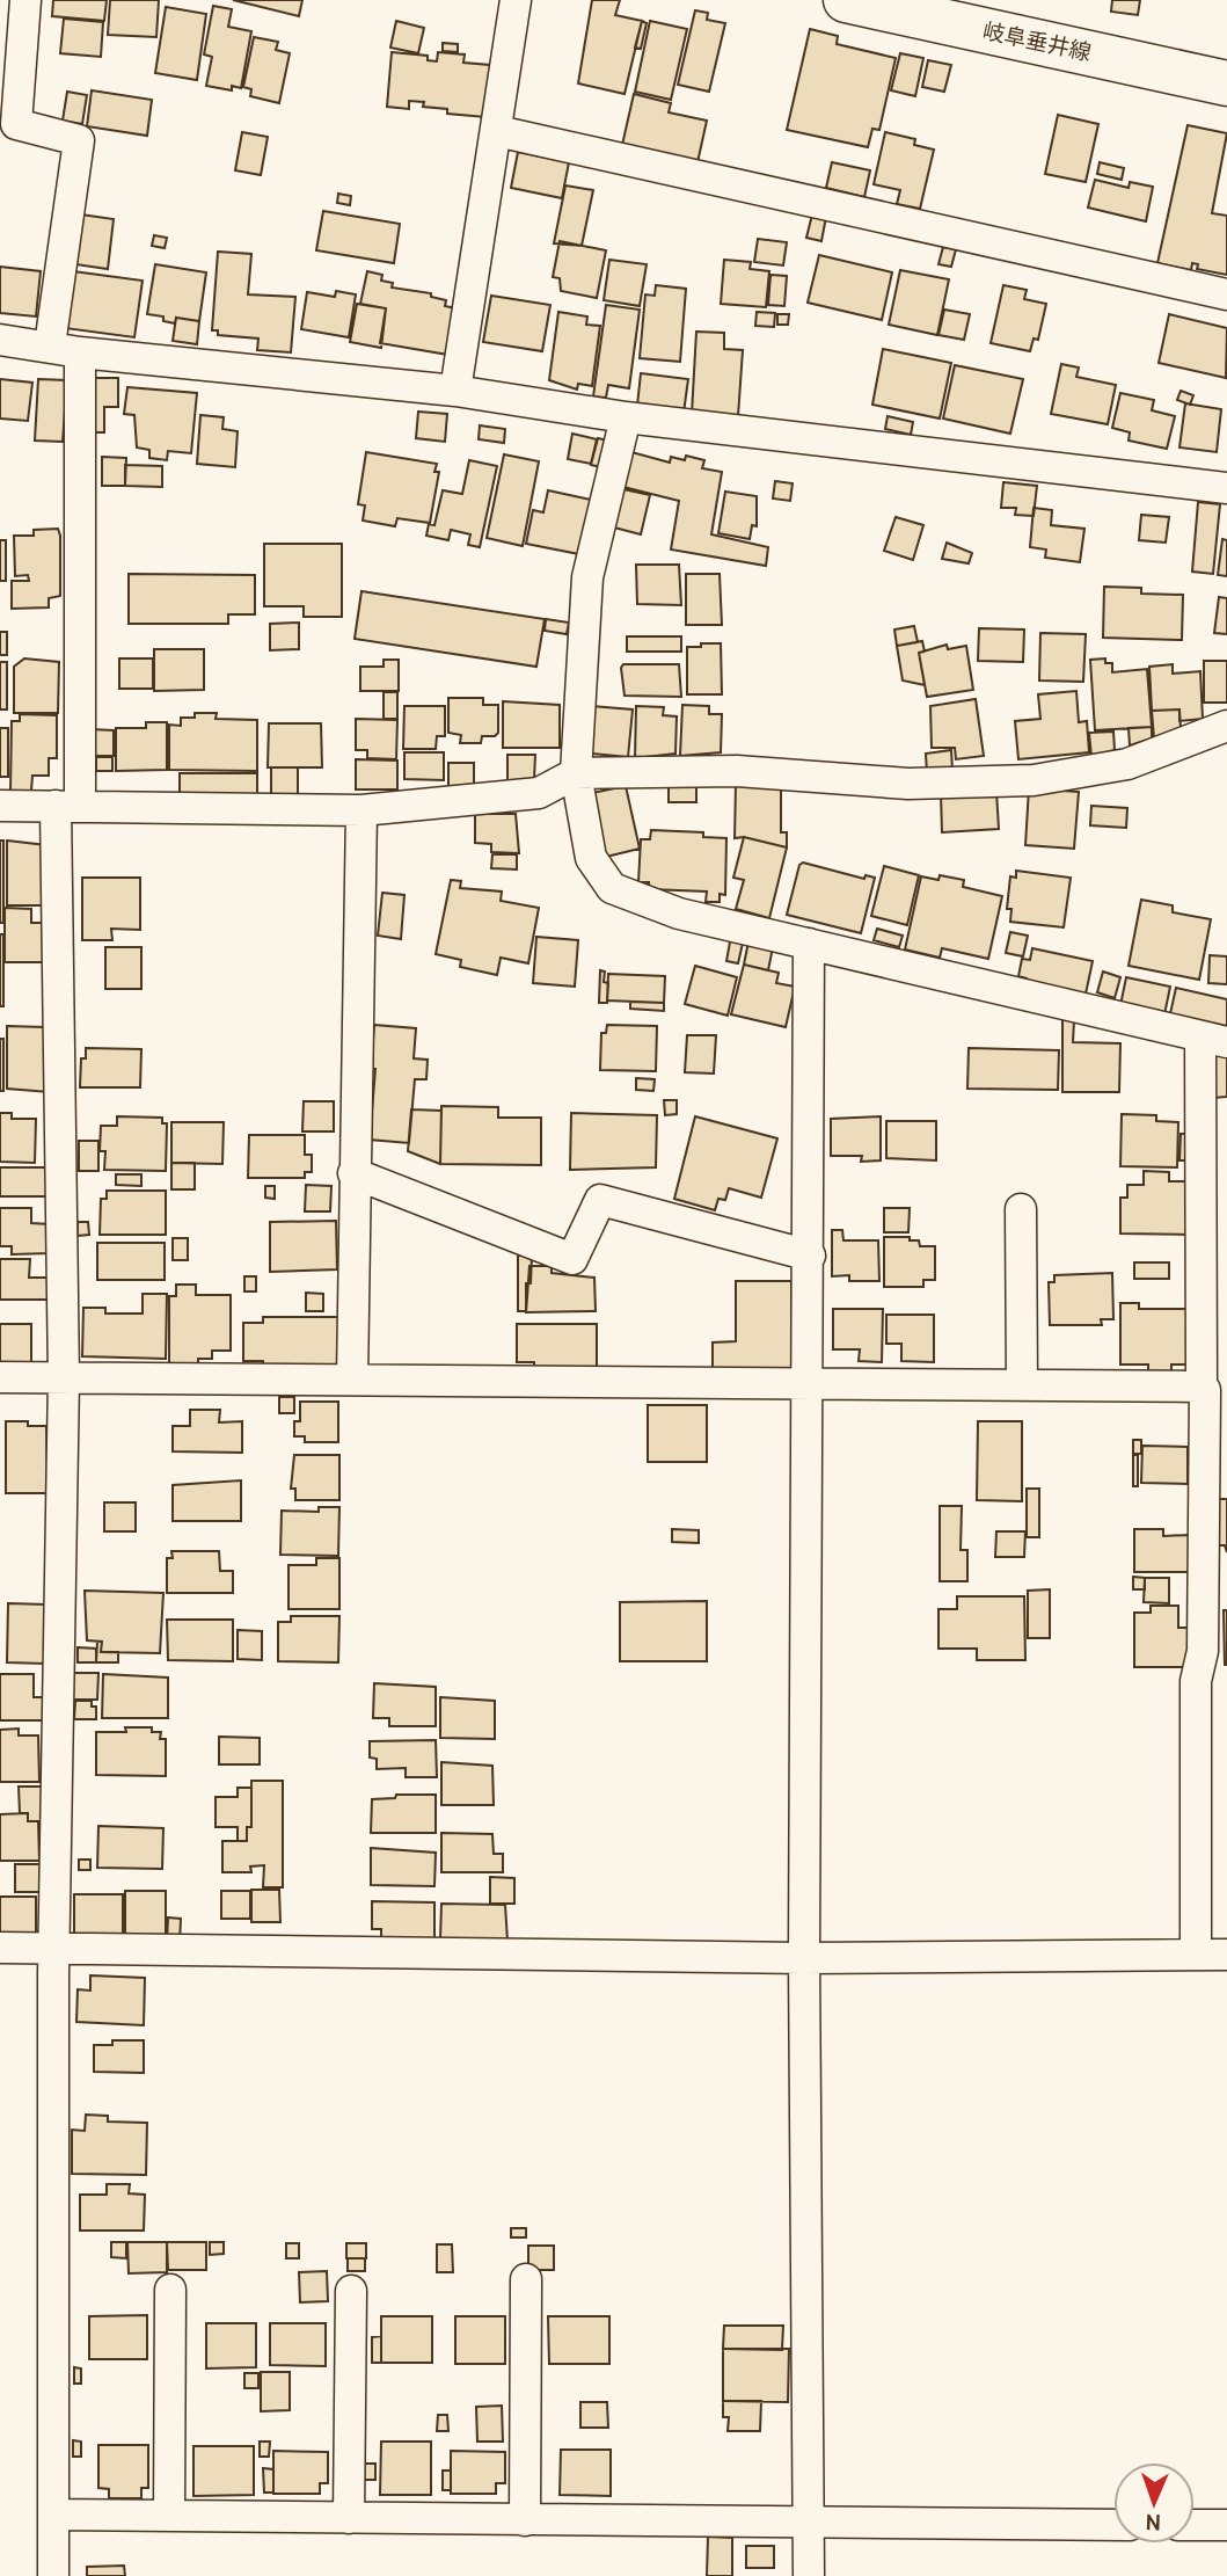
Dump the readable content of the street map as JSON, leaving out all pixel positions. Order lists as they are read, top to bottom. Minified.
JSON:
{"streets":{"main road":["岐阜垂井線"]},"north":"bottom"}
